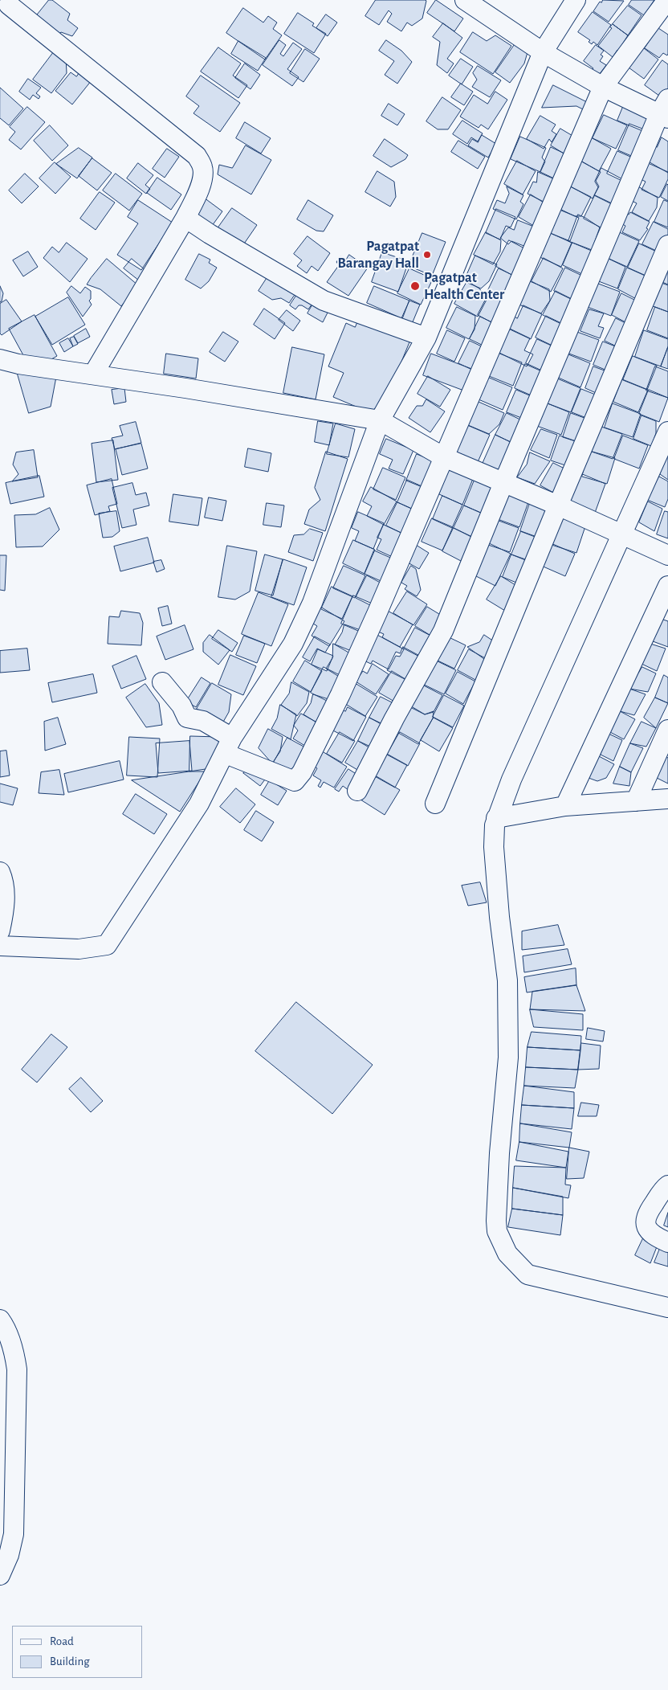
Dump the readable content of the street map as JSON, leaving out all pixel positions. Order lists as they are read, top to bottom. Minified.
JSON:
{"places":["Pagatpat Barangay Hall","Pagatpat Health Center"],"legend":["Road","Building"]}
